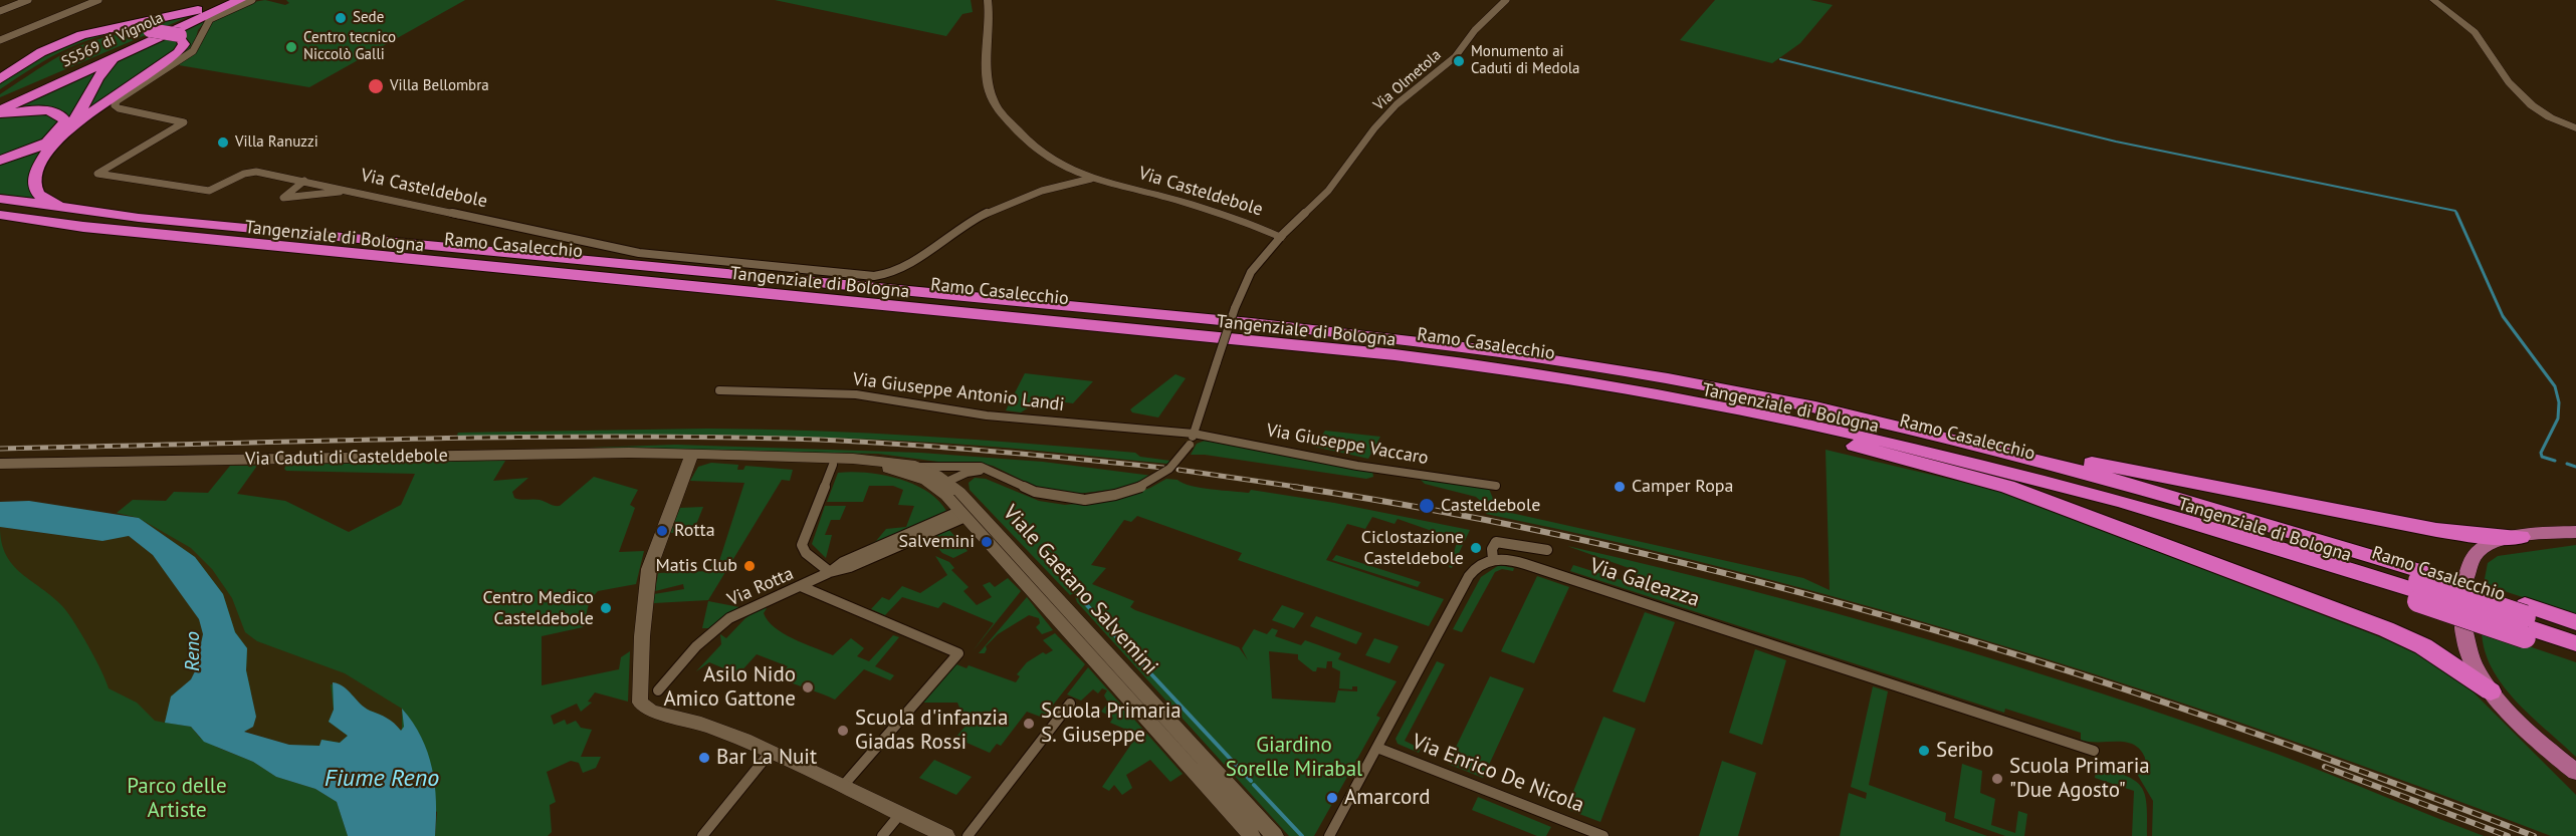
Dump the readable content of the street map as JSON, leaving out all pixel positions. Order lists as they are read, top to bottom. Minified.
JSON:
{"streets":{"highway":["SS569 di Vignola","Tangenziale di Bologna","Ramo Casalecchio"],"main road":["Via Casteldebole","Via Caduti di Casteldebole","Viale Gaetano Salvemini"],"street":["Via Olmetola","Via Giuseppe Antonio Landi","Via Giuseppe Vaccaro","Via Galeazza","Via Rotta","Via Enrico De Nicola"]},"crossings":[["SS569 di Vignola","Via Casteldebole"],["Via Olmetola","Via Casteldebole"],["Tangenziale di Bologna","Ramo Casalecchio"],["Via Giuseppe Antonio Landi","Via Giuseppe Vaccaro"],["Via Caduti di Casteldebole","Viale Gaetano Salvemini"],["Via Rotta","Viale Gaetano Salvemini"]],"water":["Reno","Fiume Reno"],"parks":["Giardino Sorelle Mirabal","Parco delle Artiste"],"places":["Sede","Centro tecnico Niccolò Galli","Monumento ai Caduti di Medola","Villa Bellombra","Villa Ranuzzi","Camper Ropa","Casteldebole","Rotta","Salvemini","Ciclostazione Casteldebole","Matis Club","Centro Medico Casteldebole","Asilo Nido Amico Gattone","Scuola Primaria S. Giuseppe","Scuola d'infanzia Giadas Rossi","Seribo","Bar La Nuit","Scuola Primaria \"Due Agosto\"","Amarcord"]}
